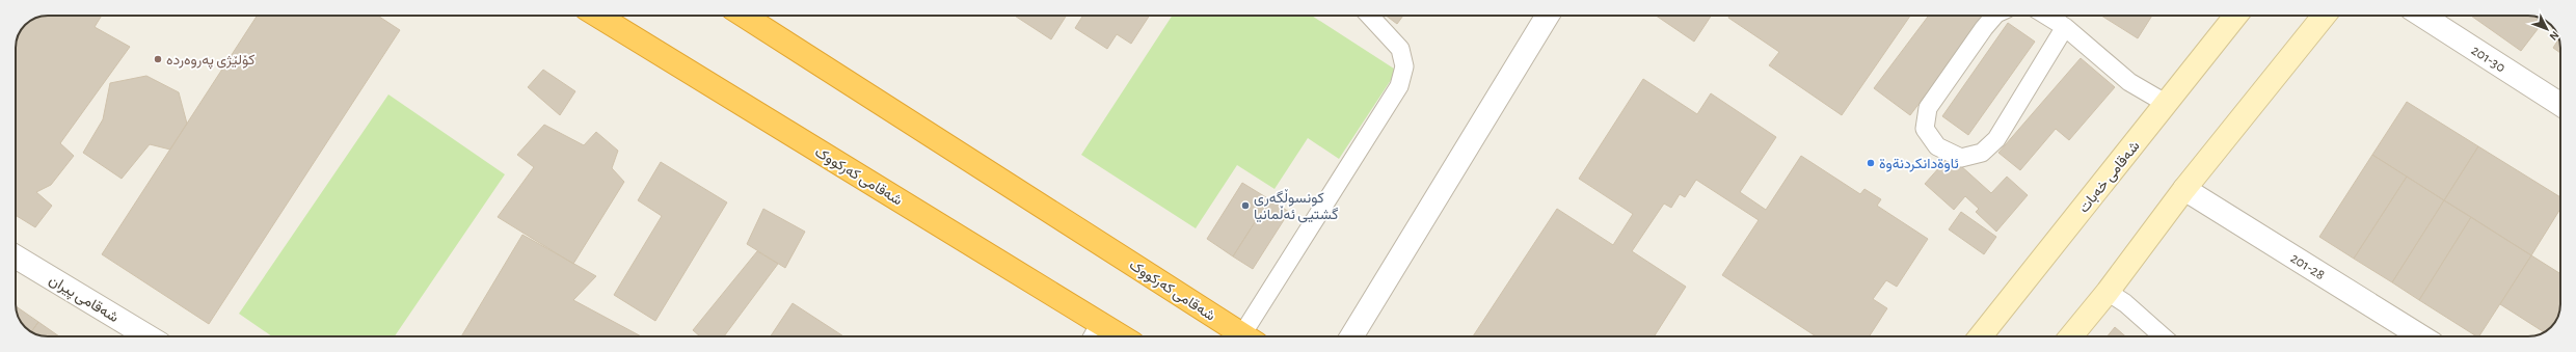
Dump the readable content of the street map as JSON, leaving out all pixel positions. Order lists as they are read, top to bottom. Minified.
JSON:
{"streets":{"highway":["شەقامی کەرکووک"],"street":["201-30","شەقامی خەبات","201-28","شەقامی پیران"]},"places":["کۆلێژی پەروەردە","ئاوةدانكردنةوة","کونسوڵگەری گشتیی ئەڵمانیا"],"north":"bottom right"}
